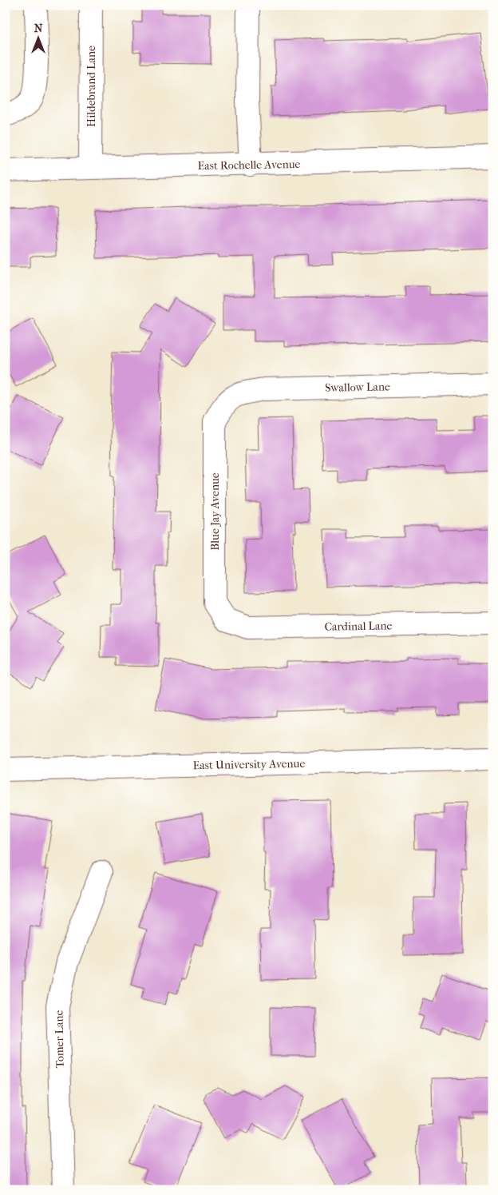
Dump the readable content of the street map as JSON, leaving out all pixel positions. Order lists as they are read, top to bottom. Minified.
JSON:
{"streets":{"street":["Hildebrand Lane","East Rochelle Avenue","Swallow Lane","Blue Jay Avenue","Cardinal Lane","East University Avenue","Tomer Lane"]},"crossings":[["Hildebrand Lane","East Rochelle Avenue"],["Swallow Lane","Blue Jay Avenue"],["Blue Jay Avenue","Cardinal Lane"]],"north":"top"}
